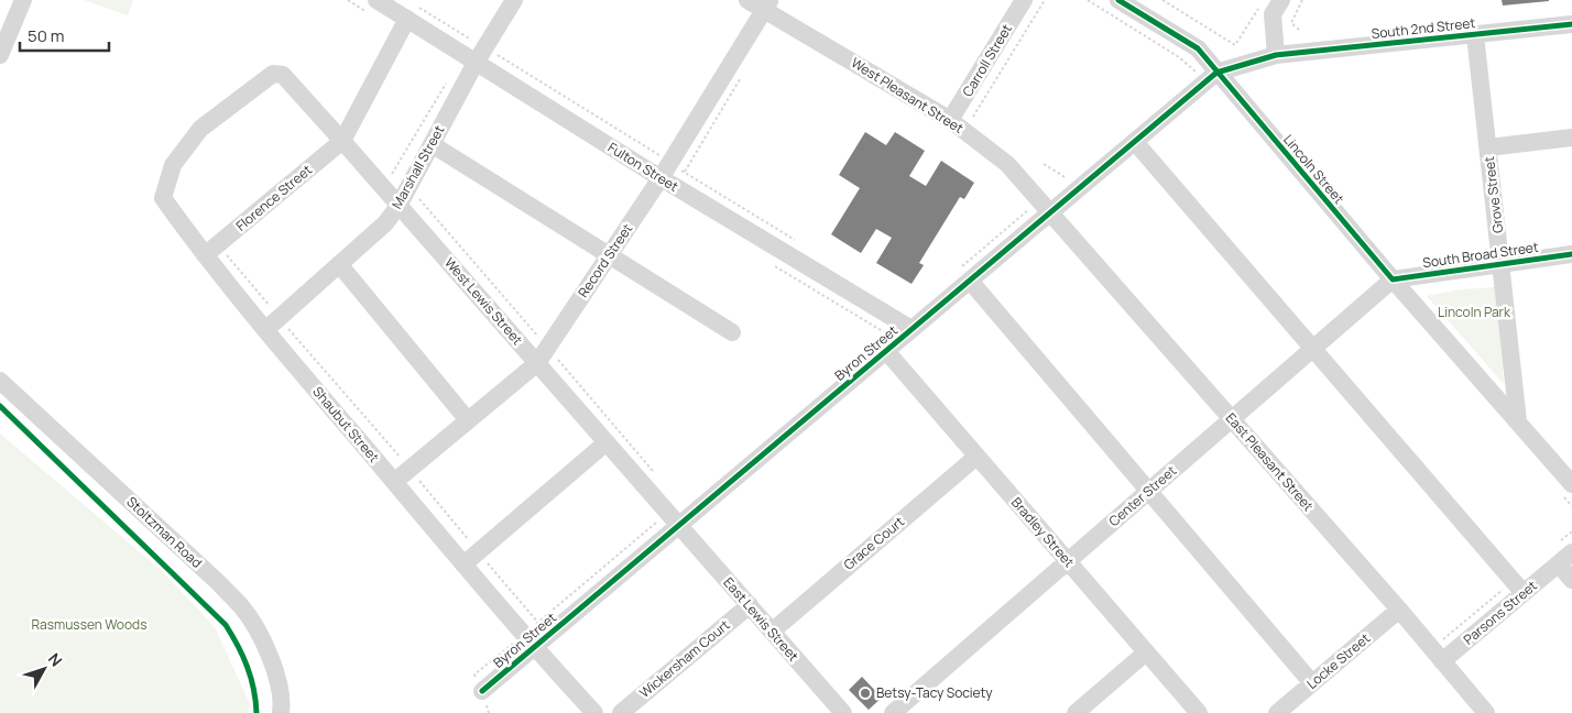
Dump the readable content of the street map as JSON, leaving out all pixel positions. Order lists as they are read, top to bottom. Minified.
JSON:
{"streets":{"street":["South 2nd Street","Carroll Street","West Pleasant Street","Marshall Street","Fulton Street","Lincoln Street","Grove Street","Florence Street","South Broad Street","Record Street","West Lewis Street","Byron Street","Shaubut Street","East Pleasant Street","Center Street","Stoltzman Road","Bradley Street","Grace Court","Parsons Street","East Lewis Street","Wickersham Court","Locke Street"]},"crossings":[["South 2nd Street","Grove Street"],["South 2nd Street","Byron Street"],["Carroll Street","West Pleasant Street"],["West Pleasant Street","Record Street"],["West Pleasant Street","Byron Street"],["West Pleasant Street","East Pleasant Street"],["Marshall Street","Fulton Street"],["Marshall Street","West Lewis Street"],["Marshall Street","Shaubut Street"],["Fulton Street","Record Street"],["Fulton Street","Byron Street"],["Lincoln Street","Grove Street"],["Lincoln Street","South Broad Street"],["Lincoln Street","Byron Street"],["Lincoln Street","Center Street"],["Grove Street","South Broad Street"],["Florence Street","West Lewis Street"],["Florence Street","Shaubut Street"],["South Broad Street","Center Street"],["Record Street","West Lewis Street"],["Record Street","Shaubut Street"],["West Lewis Street","Byron Street"],["West Lewis Street","Shaubut Street"],["West Lewis Street","East Lewis Street"],["Byron Street","Shaubut Street"],["Byron Street","East Pleasant Street"],["Byron Street","Bradley Street"],["Byron Street","East Lewis Street"],["East Pleasant Street","Center Street"],["East Pleasant Street","Parsons Street"],["East Pleasant Street","Locke Street"],["Center Street","Bradley Street"],["Bradley Street","Grace Court"],["Grace Court","East Lewis Street"],["East Lewis Street","Wickersham Court"]],"parks":["Lincoln Park","Rasmussen Woods"],"places":["Betsy-Tacy Society"],"scale_bar":"50 m","north":"top right"}
